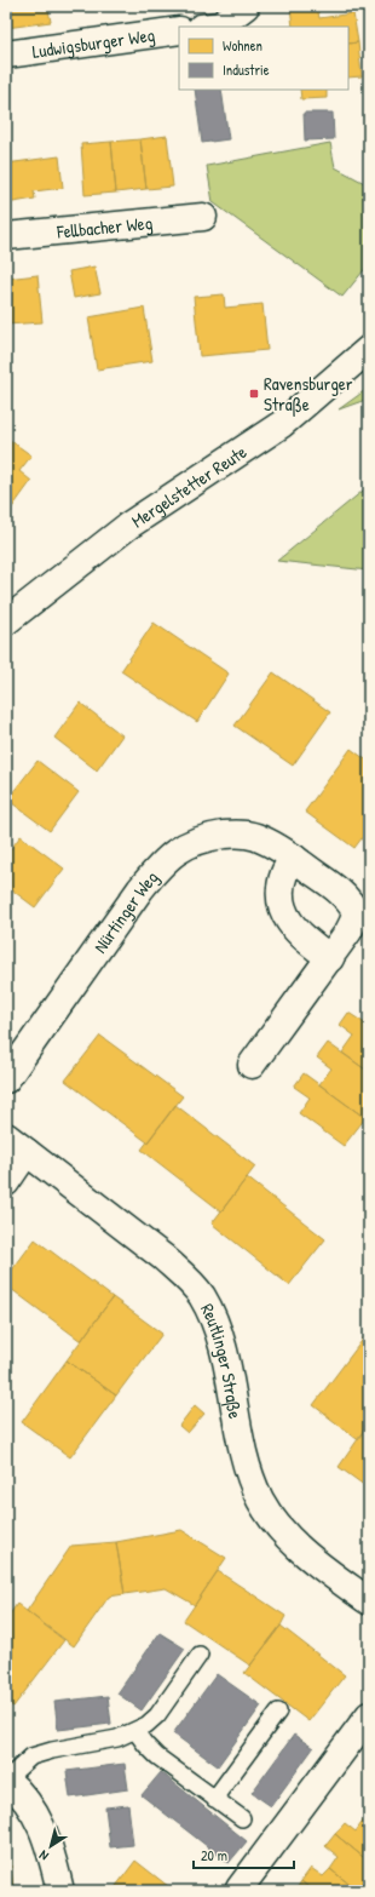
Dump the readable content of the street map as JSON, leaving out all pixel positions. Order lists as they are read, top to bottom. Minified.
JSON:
{"streets":{"street":["Ludwigsburger Weg","Fellbacher Weg","Mergelstetter Reute","Nürtinger Weg","Reutlinger Straße"]},"places":{"transit":["Ravensburger Straße"]},"legend":["Wohnen","Industrie"],"scale_bar":"20 m","north":"bottom left"}
